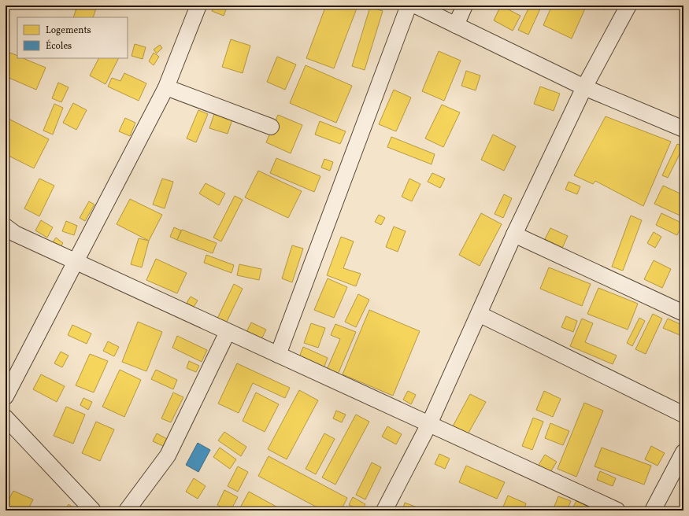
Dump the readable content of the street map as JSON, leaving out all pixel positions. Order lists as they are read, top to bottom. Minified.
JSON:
{"legend":["Logements","Écoles"]}
